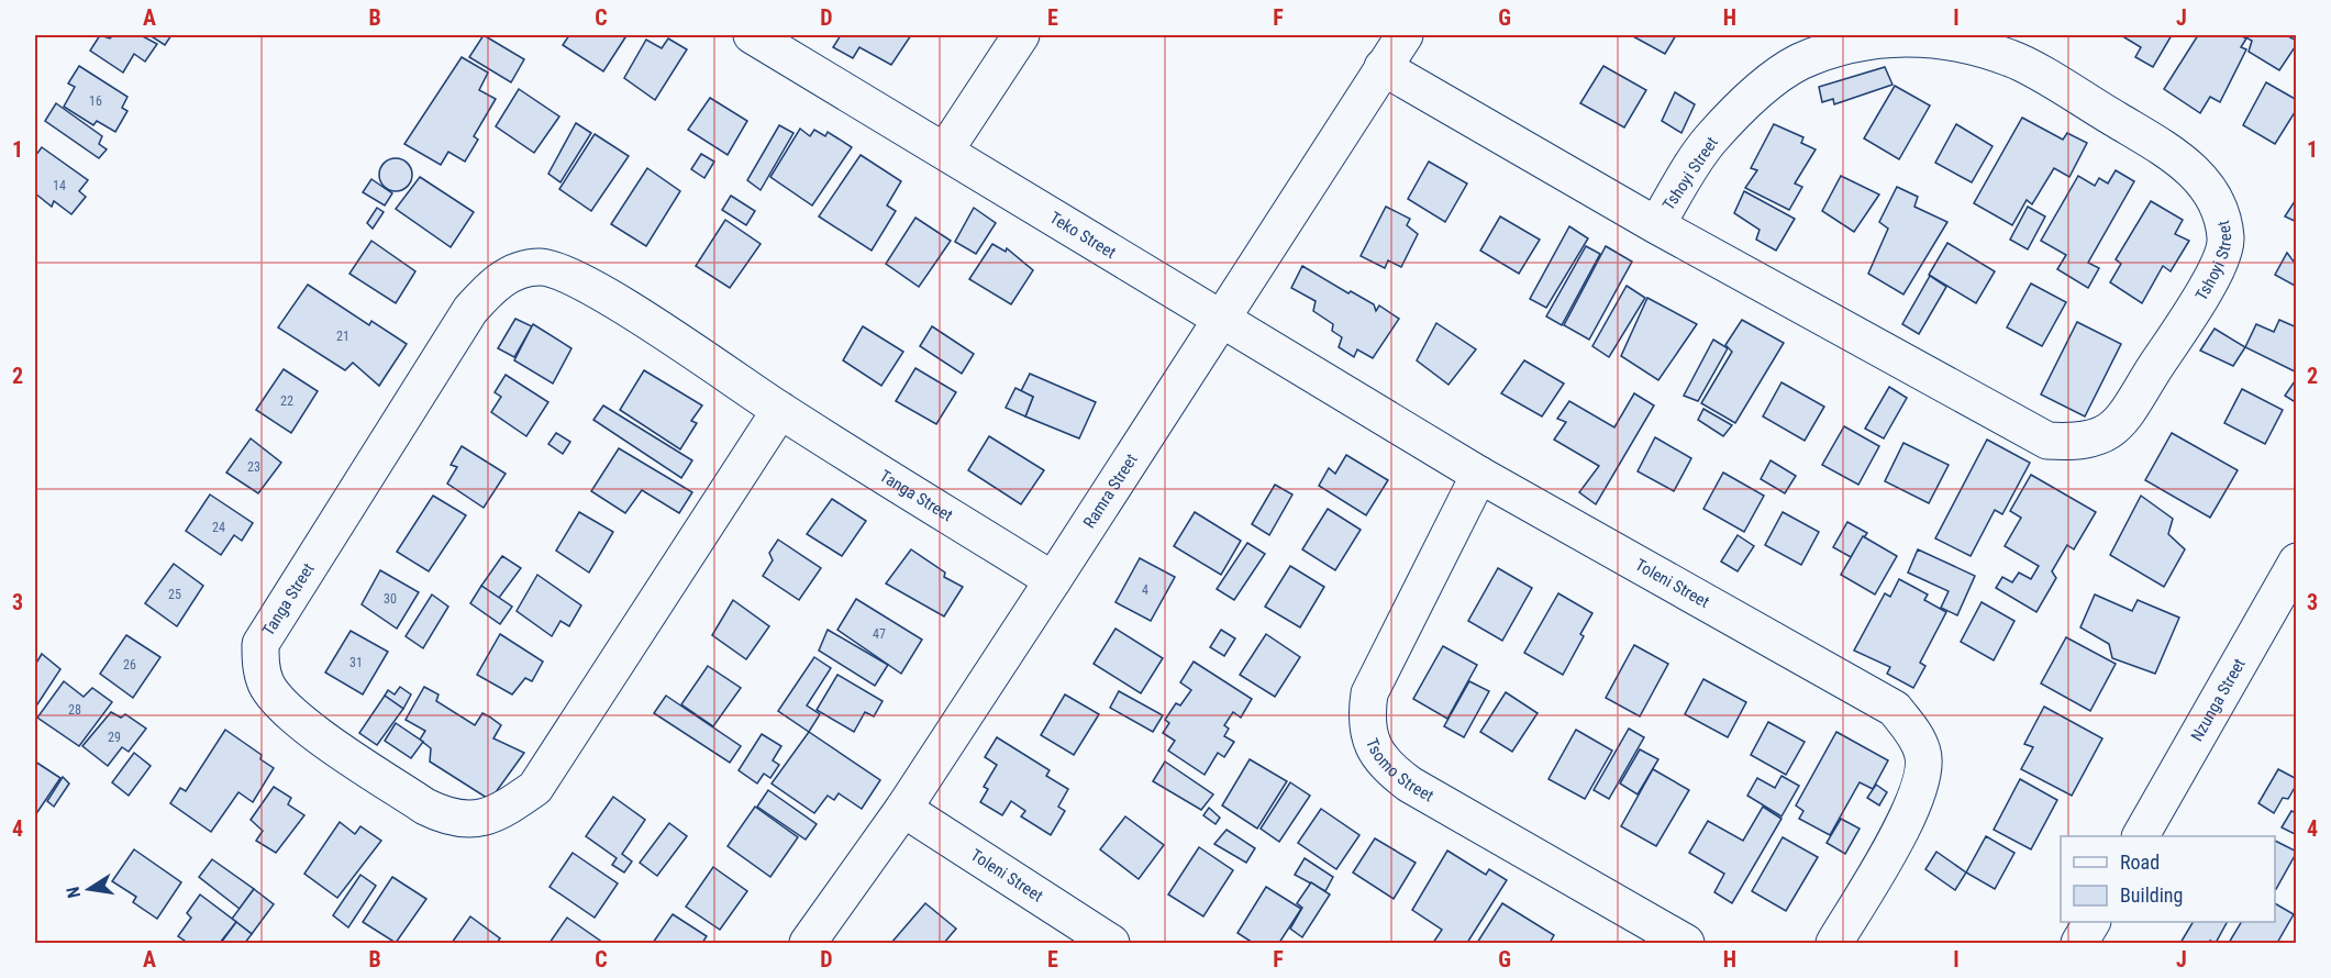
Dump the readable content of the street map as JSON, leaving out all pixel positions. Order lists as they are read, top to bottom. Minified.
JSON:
{"streets":{"street":["Tshoyi Street","Teko Street","Ramra Street","Tanga Street","Toleni Street","Nzunga Street","Tsomo Street"]},"crossings":[["Tshoyi Street","Ramra Street"],["Teko Street","Ramra Street"],["Teko Street","Toleni Street"],["Ramra Street","Tanga Street"],["Ramra Street","Toleni Street"],["Toleni Street","Tsomo Street"]],"house_numbers":["16","14","21","22","23","24","4","25","30","47","31","26","28","29"],"legend":["Road","Building"],"north":"left","grid":{"columns":["A","B","C","D","E","F","G","H","I","J"],"rows":["1","2","3","4"]}}
